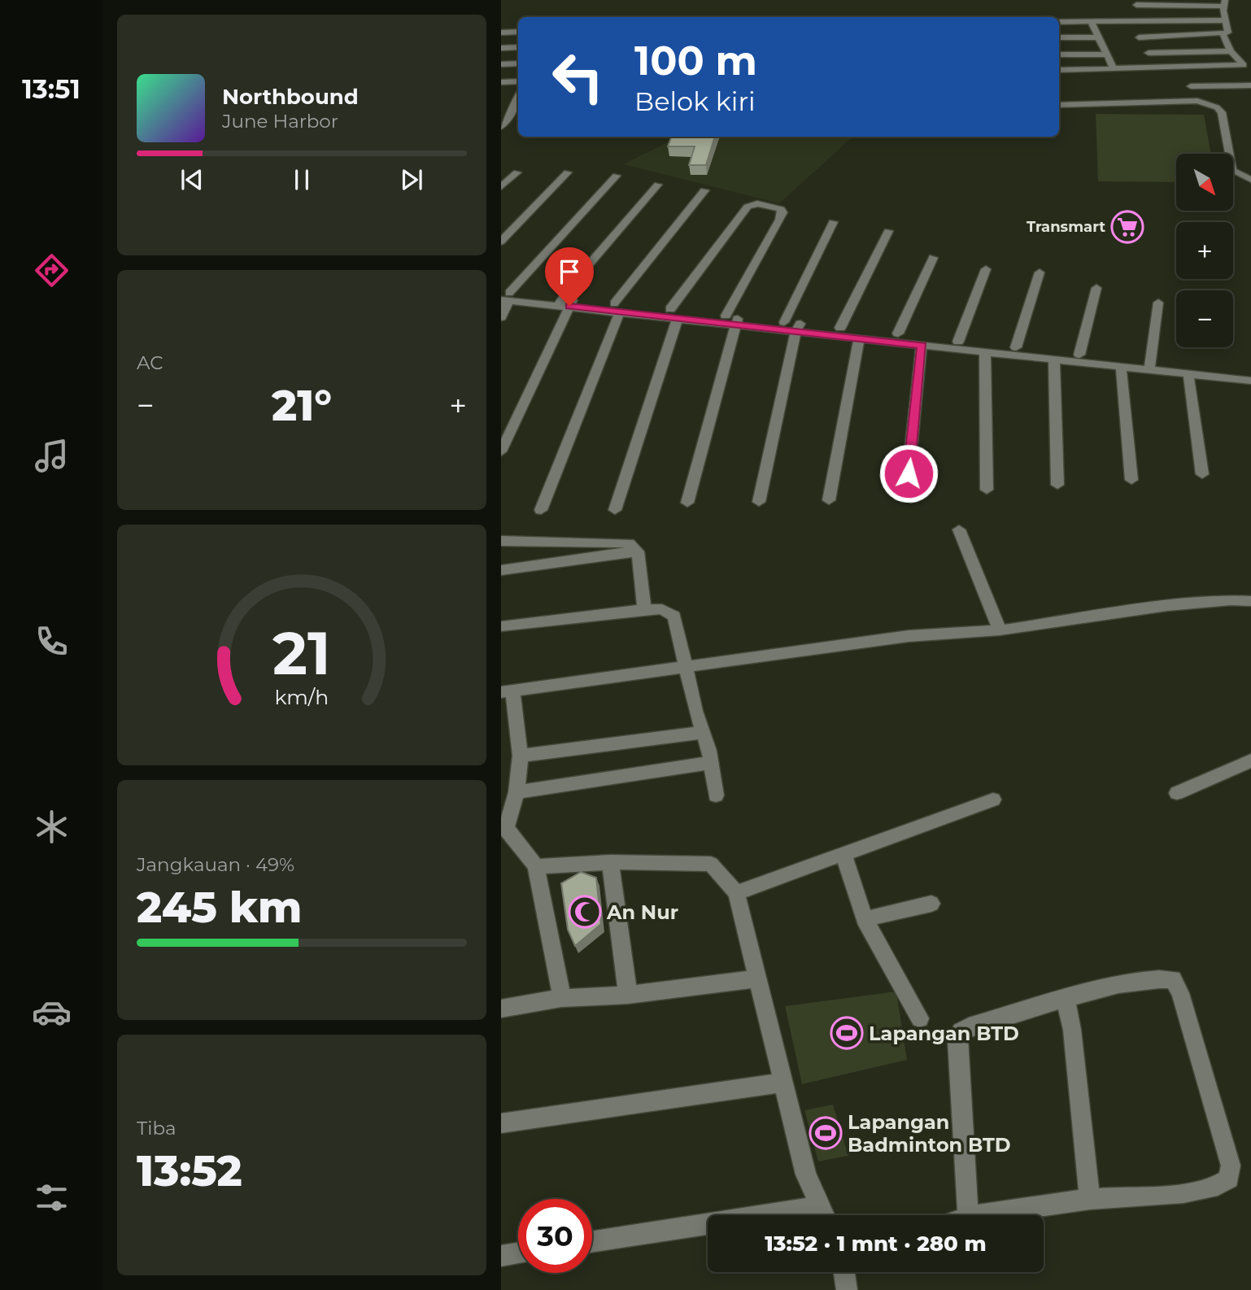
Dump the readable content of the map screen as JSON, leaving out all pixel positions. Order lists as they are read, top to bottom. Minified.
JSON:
{"places":{"supermarket":["Transmart"],"mosque":["An Nur"],"sports":["Lapangan BTD","Lapangan Badminton BTD"]},"north":"bottom right","page":{"tabs":"13:51","turn":["100 m","Belok kiri"],"song":["Northbound","June Harbor"],"map_buttons":["+","−"],"tile":["AC",["Jangkauan · 49%","245 km"],["Tiba","13:52"]],"heat":["−","21°","+"],"limit":"30","trip":"13:52 · 1 mnt · 280 m","gauge":["21","km/h"]}}
